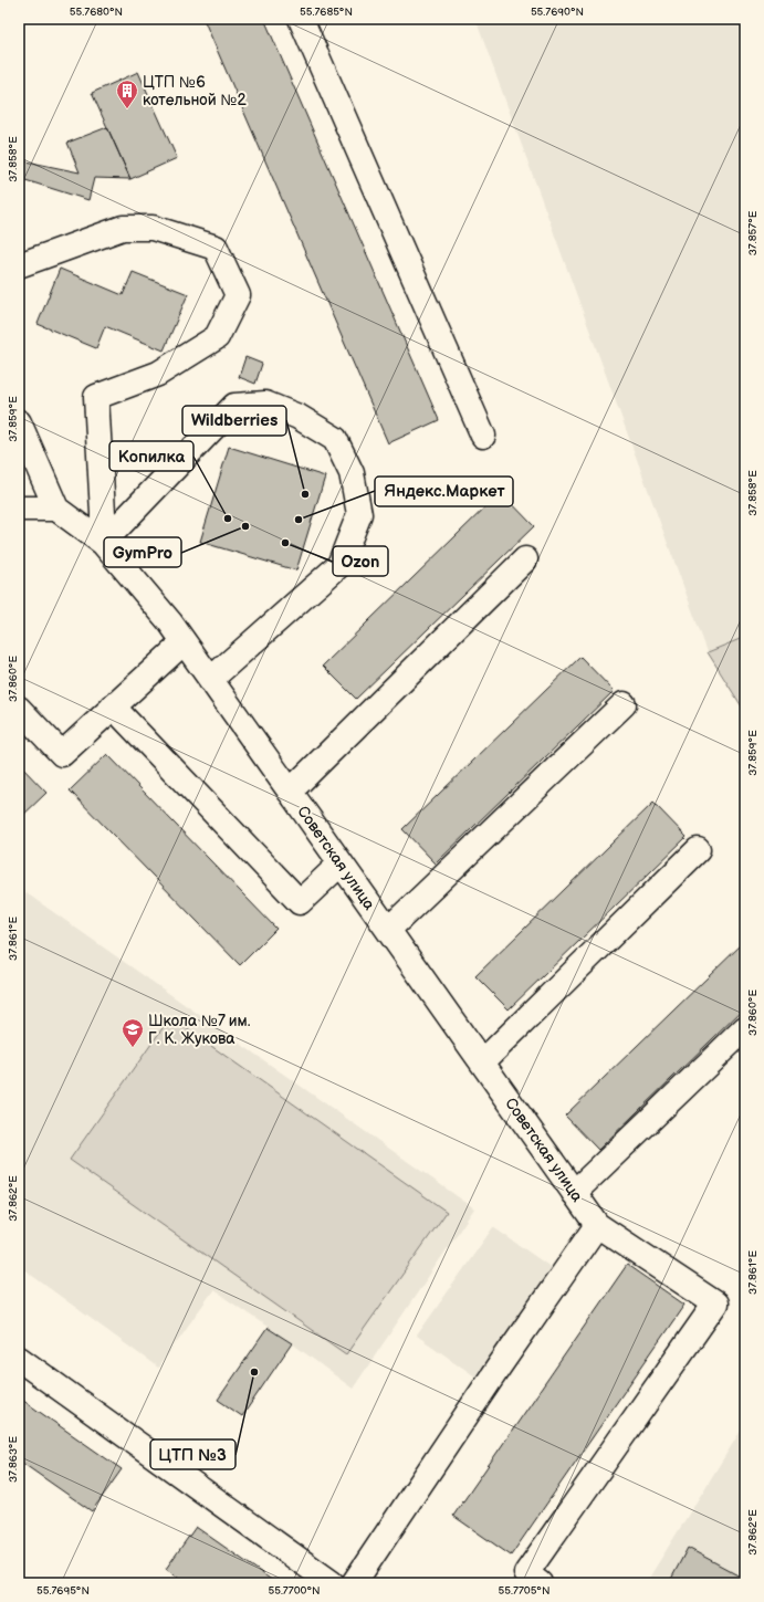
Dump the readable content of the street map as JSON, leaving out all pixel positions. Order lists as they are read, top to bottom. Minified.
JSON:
{"streets":{"street":["Советская улица"]},"places":{"building":["ЦТП №6 котельной №2"],"other":["Wildberries","Копилка","Яндекс.Маркет","GymPro","Ozon","ЦТП №3"],"school or university":["Школа №7 им. Г. К. Жукова"]},"coordinates":["55.7680°N","55.7685°N","55.7690°N","37.858°E","37.857°E","37.859°E","37.860°E","37.861°E","37.862°E","37.863°E","55.7695°N","55.7700°N","55.7705°N"]}
